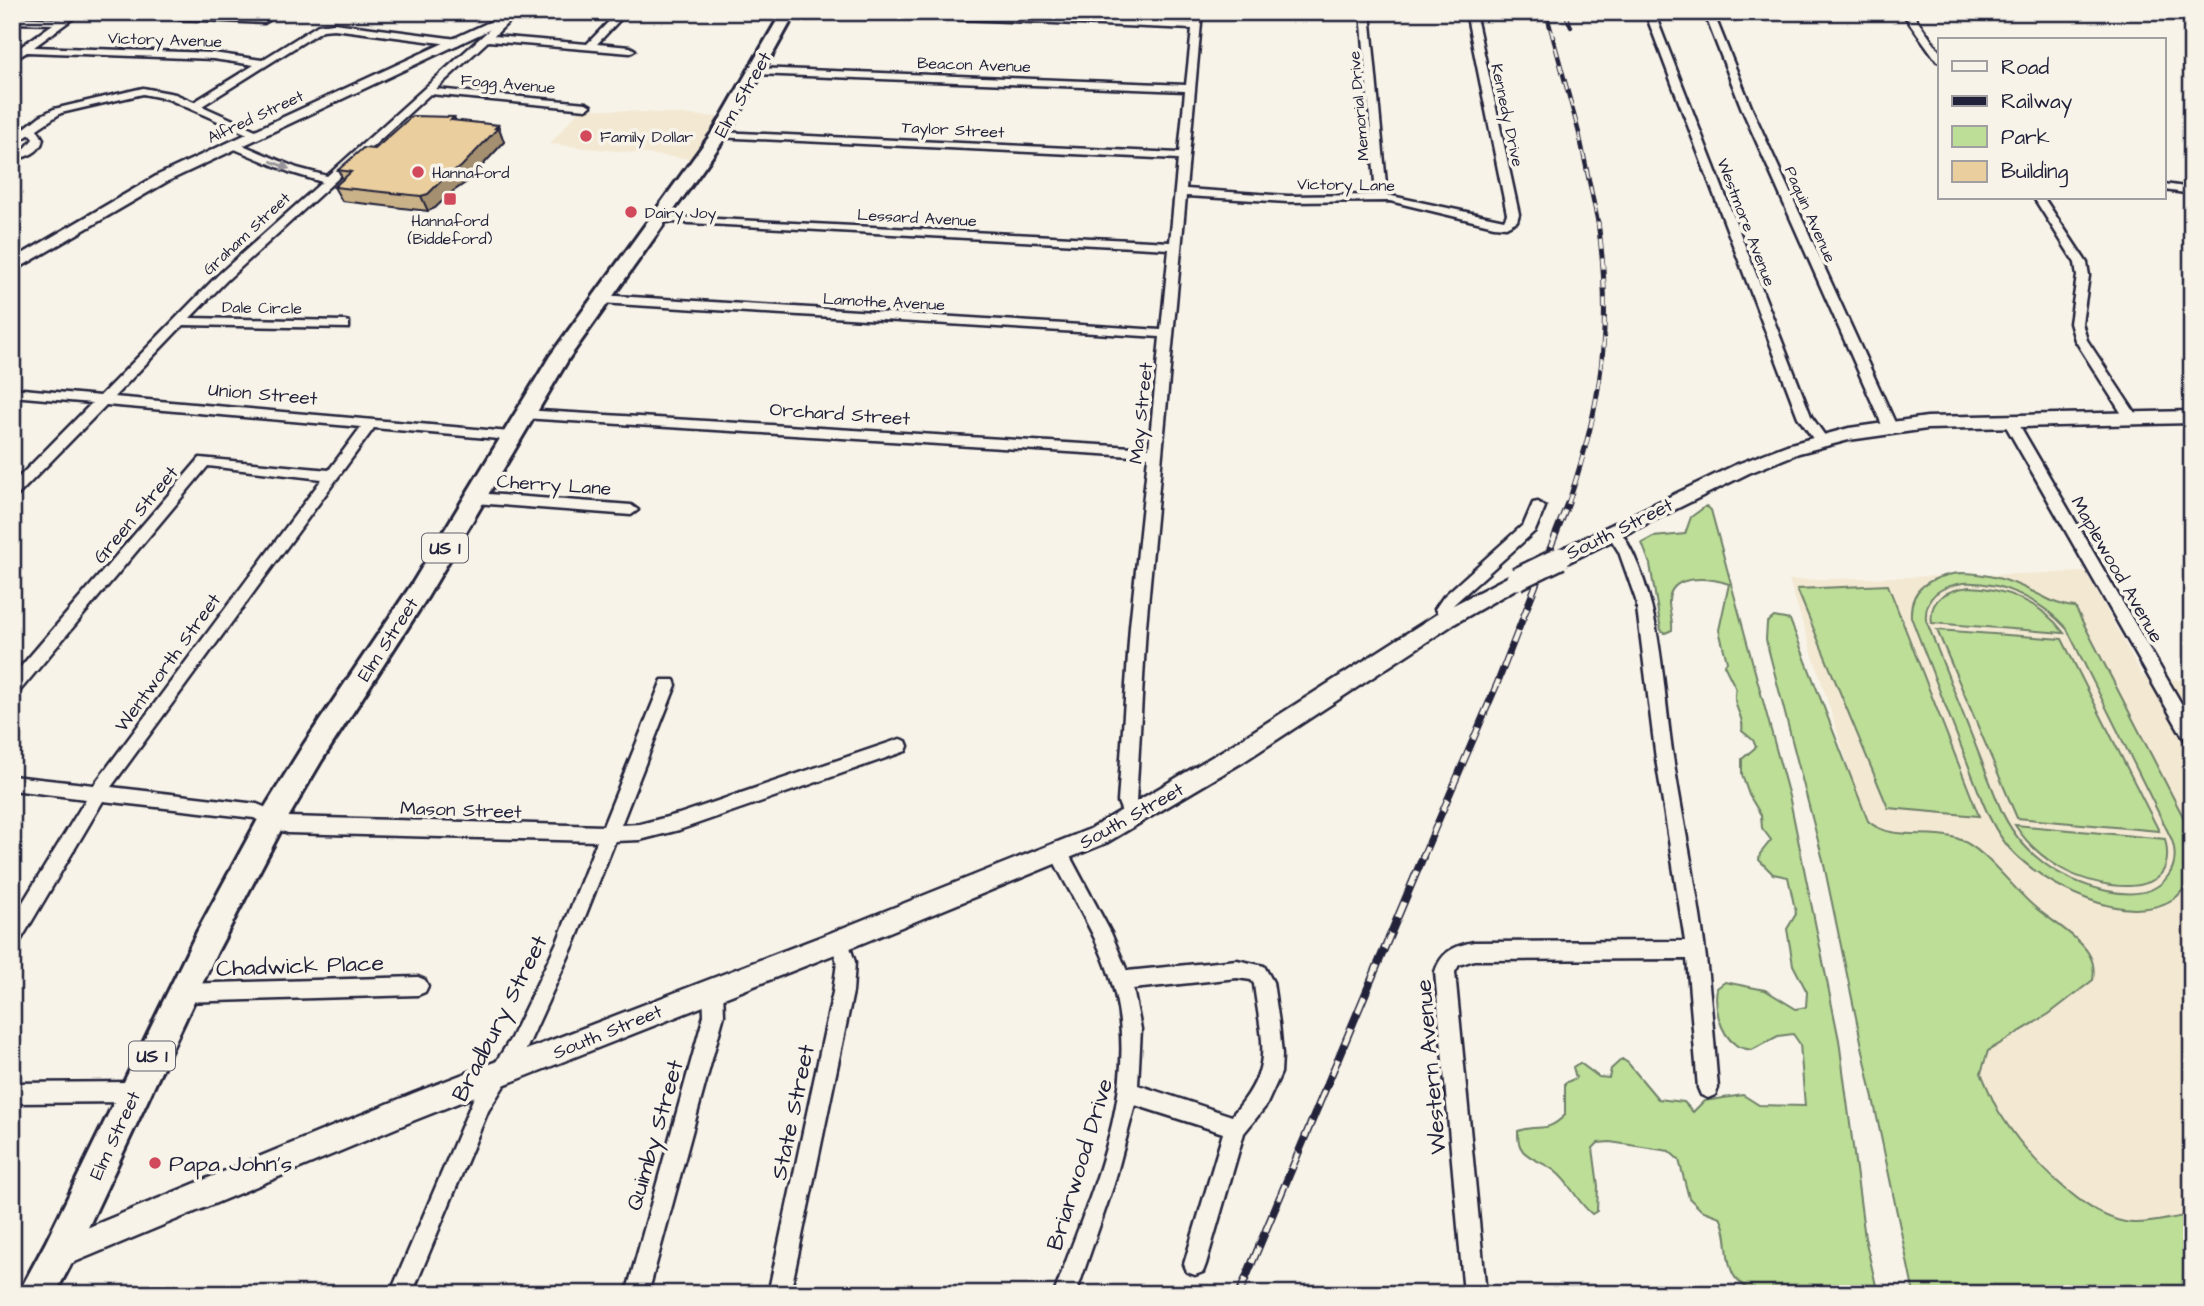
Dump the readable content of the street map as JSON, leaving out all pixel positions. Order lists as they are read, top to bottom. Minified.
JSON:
{"streets":{"main road":["Elm Street","US 1"],"street":["Victory Avenue","Beacon Avenue","Fogg Avenue","Memorial Drive","Kennedy Drive","Alfred Street","Taylor Street","Victory Lane","Paquin Avenue","Lessard Avenue","Westmore Avenue","Graham Street","Lamothe Avenue","Dale Circle","Union Street","Orchard Street","May Street","Cherry Lane","Green Street","South Street","Maplewood Avenue","Wentworth Street","Mason Street","Chadwick Place","Bradbury Street","Western Avenue","State Street","Quimby Street","Briarwood Drive"]},"crossings":[["Beacon Avenue","Elm Street"],["Beacon Avenue","May Street"],["Fogg Avenue","Graham Street"],["Elm Street","Taylor Street"],["Elm Street","Lessard Avenue"],["Elm Street","Lamothe Avenue"],["Elm Street","Union Street"],["Elm Street","Orchard Street"],["Elm Street","Cherry Lane"],["Elm Street","South Street"],["Elm Street","Mason Street"],["Elm Street","Chadwick Place"],["Memorial Drive","Victory Lane"],["Kennedy Drive","Victory Lane"],["Alfred Street","Graham Street"],["Taylor Street","May Street"],["Victory Lane","May Street"],["Paquin Avenue","South Street"],["Lessard Avenue","May Street"],["Westmore Avenue","South Street"],["Graham Street","Dale Circle"],["Graham Street","Union Street"],["Lamothe Avenue","May Street"],["Union Street","Wentworth Street"],["Orchard Street","May Street"],["May Street","South Street"],["Green Street","Wentworth Street"],["South Street","Maplewood Avenue"],["South Street","Bradbury Street"],["South Street","State Street"],["South Street","Quimby Street"],["South Street","Briarwood Drive"],["Wentworth Street","Mason Street"],["Mason Street","Bradbury Street"]],"places":{"other":["Family Dollar","Hannaford","Dairy Joy","Papa John's"],"transit":["Hannaford (Biddeford)"]},"legend":["Road","Railway","Park","Building"]}
